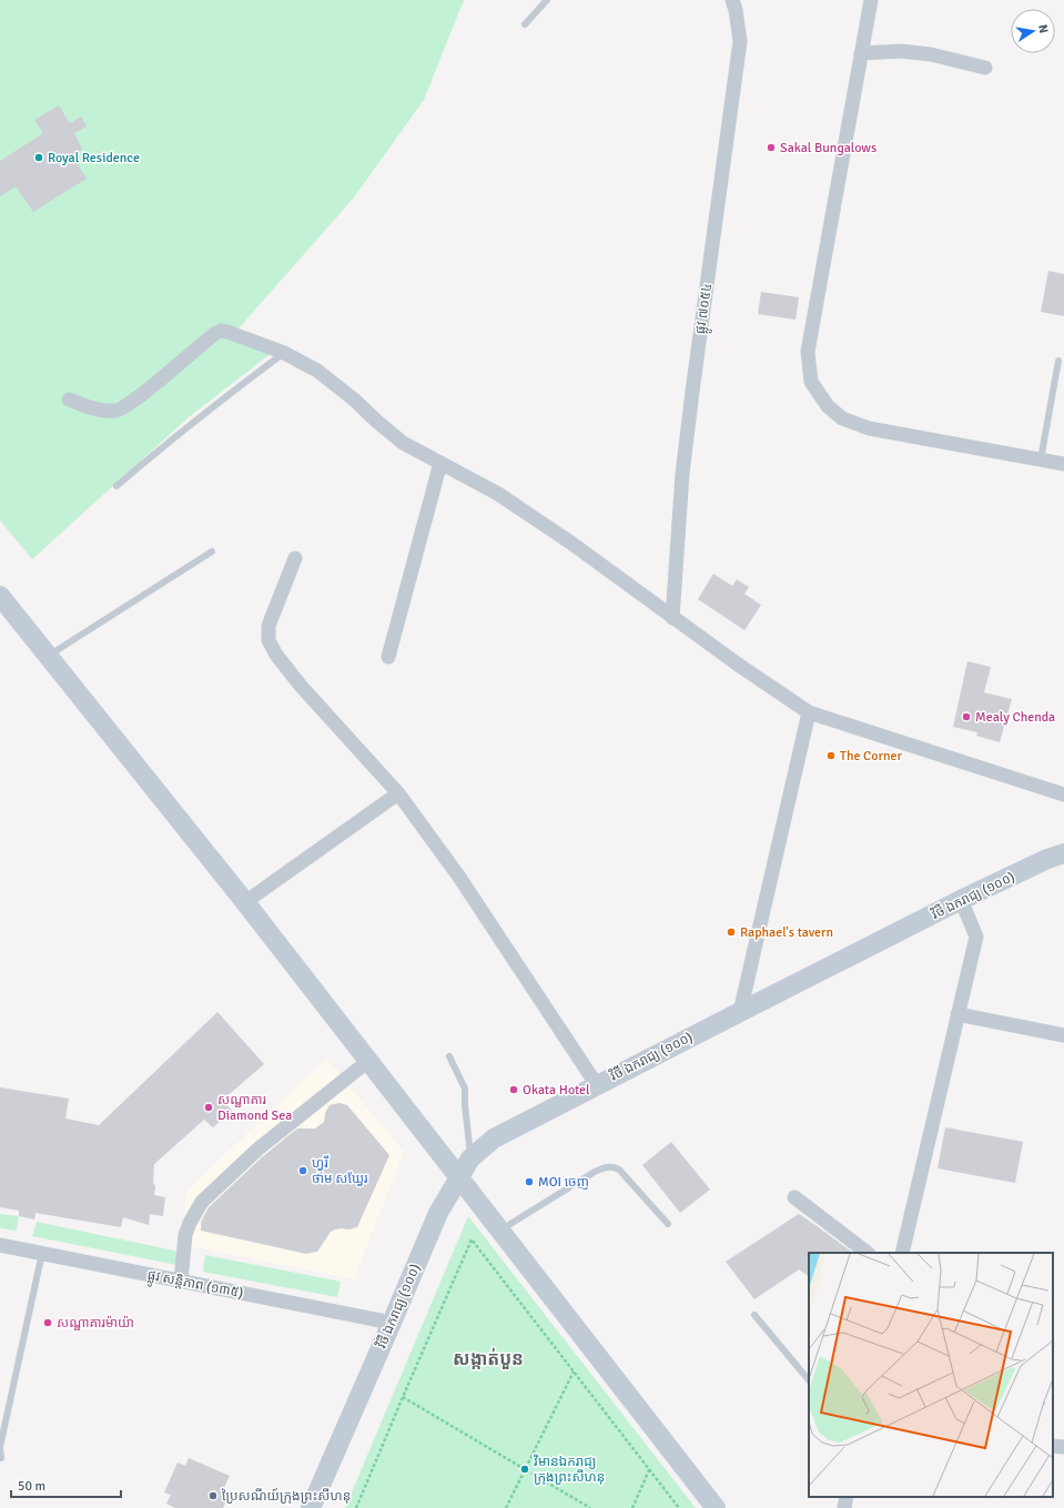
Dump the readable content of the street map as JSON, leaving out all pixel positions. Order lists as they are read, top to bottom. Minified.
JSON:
{"streets":{"street":["ផ្លូវ ៧០៥៤","វិថី ឯករាជ្យ (១០០)","ផ្លូវ សន្តិភាព (១៣៥)"]},"crossings":[["វិថី ឯករាជ្យ (១០០)","ផ្លូវ សន្តិភាព (១៣៥)"]],"districts":["សង្កាត់បួន"],"places":["Sakal Bungalows","Royal Residence","Mealy Chenda","The Corner","Raphael's tavern","Okata Hotel","សណ្ឋាគារ Diamond Sea","ហ្វូរី ថាម សឃ្វែរ","MOI ចេញ","សណ្ឋាគារម៉ាយ៉ា","វិមានឯករាជ្យ ក្រុងព្រះសីហនុ","ប្រៃសណីយ៍ក្រុងព្រះសីហនុ"],"scale_bar":"50 m","north":"right"}
